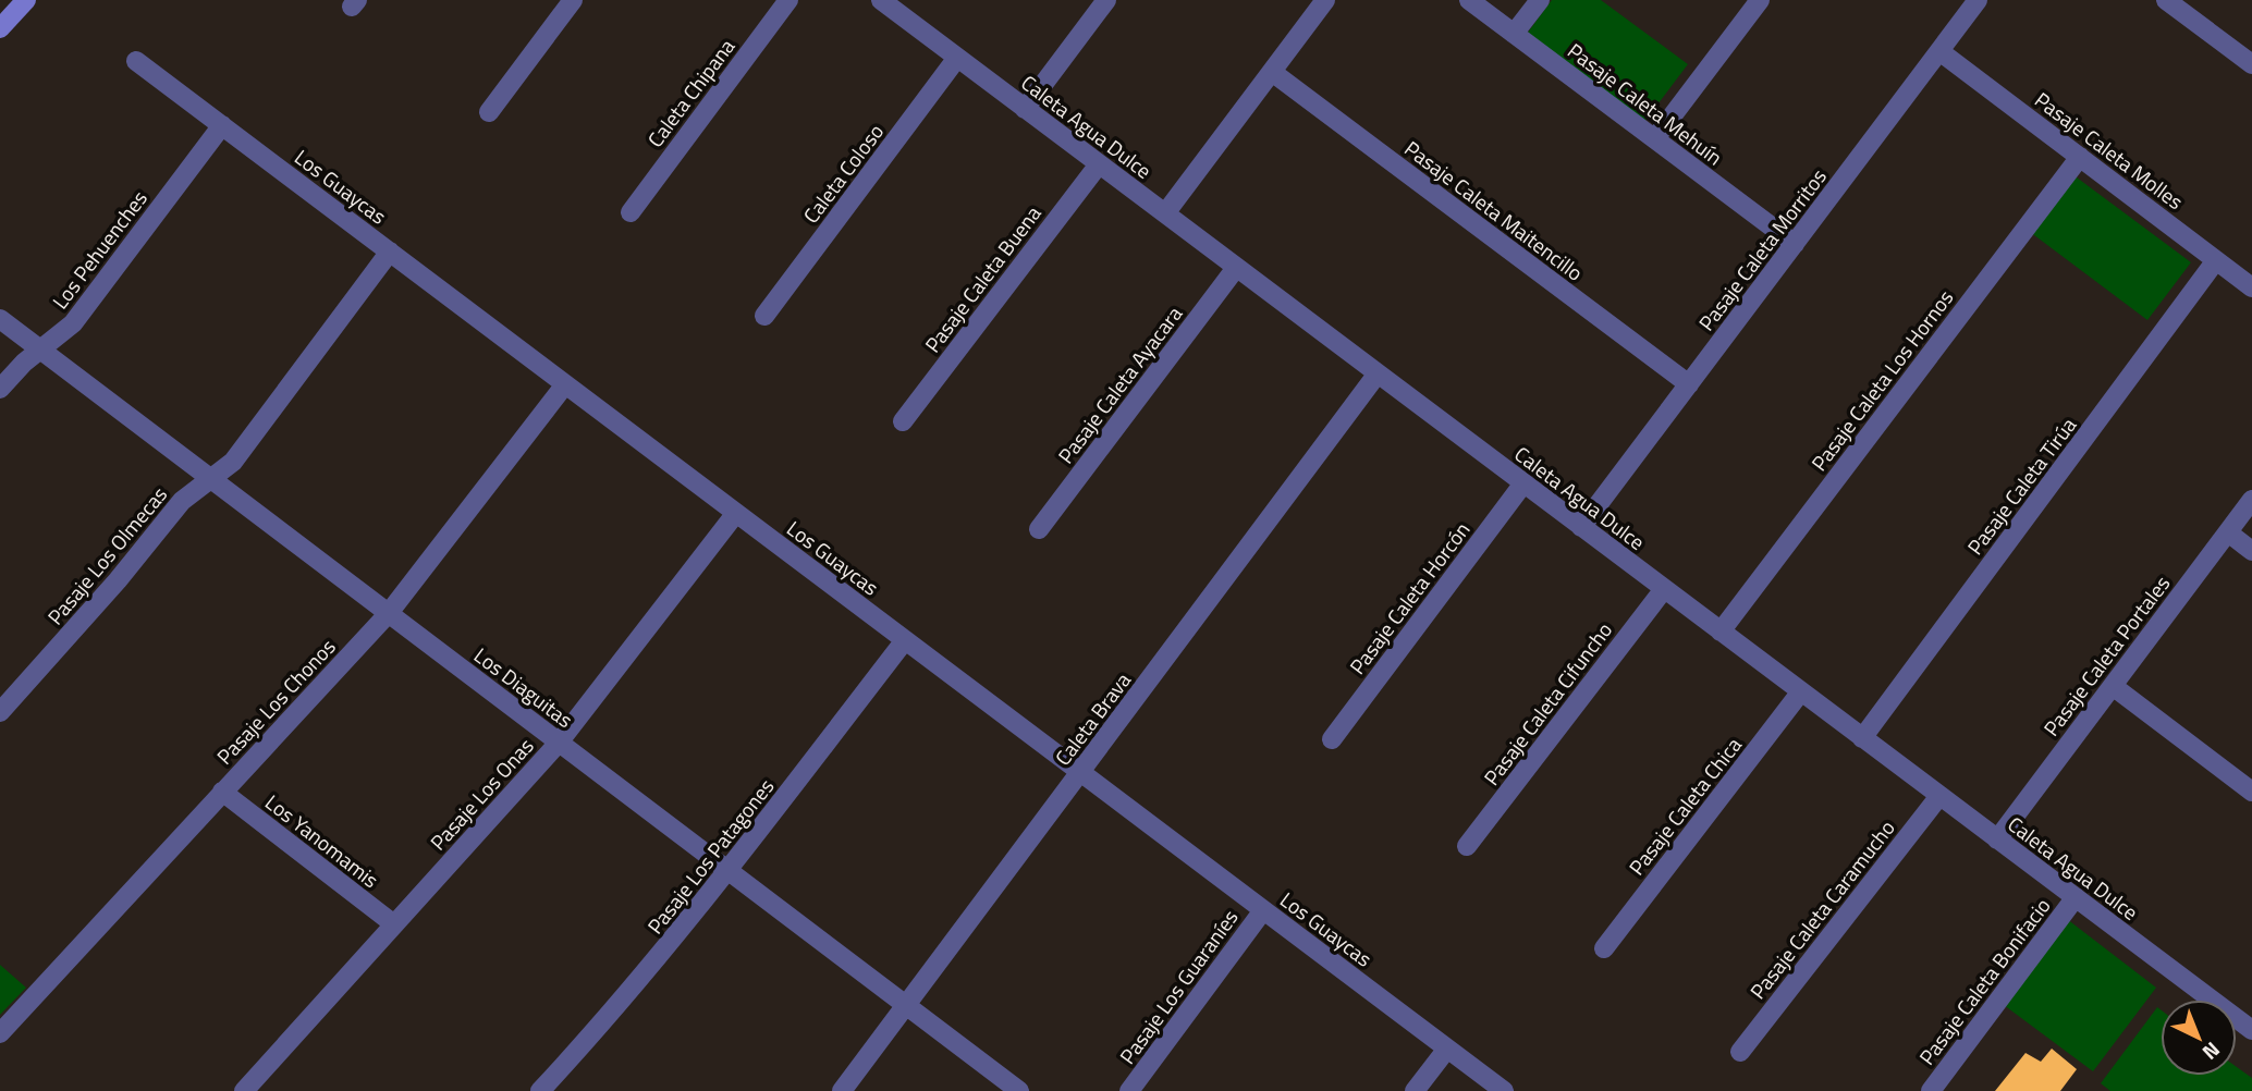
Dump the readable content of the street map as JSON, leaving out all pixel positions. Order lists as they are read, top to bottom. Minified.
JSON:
{"streets":{"street":["Caleta Chipana","Pasaje Caleta Mehuín","Caleta Agua Dulce","Pasaje Caleta Molles","Caleta Coloso","Los Guaycas","Pasaje Caleta Maitencillo","Los Pehuenches","Pasaje Caleta Morritos","Pasaje Caleta Buena","Pasaje Caleta Los Hornos","Pasaje Caleta Ayacara","Pasaje Caleta Tirúa","Pasaje Los Olmecas","Pasaje Caleta Horcón","Pasaje Caleta Portales","Los Diaguitas","Pasaje Los Chonos","Pasaje Caleta Cifuncho","Caleta Brava","Pasaje Los Onas","Pasaje Caleta Chica","Los Yanomamis","Pasaje Los Patagones","Pasaje Caleta Caramucho","Pasaje Caleta Bonifacio","Pasaje Los Guaraníes"]},"crossings":[["Pasaje Caleta Mehuín","Pasaje Caleta Morritos"],["Caleta Agua Dulce","Caleta Coloso"],["Caleta Agua Dulce","Pasaje Caleta Morritos"],["Caleta Agua Dulce","Pasaje Caleta Buena"],["Caleta Agua Dulce","Pasaje Caleta Los Hornos"],["Caleta Agua Dulce","Pasaje Caleta Ayacara"],["Caleta Agua Dulce","Pasaje Caleta Tirúa"],["Caleta Agua Dulce","Pasaje Caleta Horcón"],["Caleta Agua Dulce","Pasaje Caleta Portales"],["Caleta Agua Dulce","Pasaje Caleta Cifuncho"],["Caleta Agua Dulce","Caleta Brava"],["Caleta Agua Dulce","Pasaje Caleta Chica"],["Caleta Agua Dulce","Pasaje Caleta Caramucho"],["Caleta Agua Dulce","Pasaje Caleta Bonifacio"],["Pasaje Caleta Molles","Pasaje Caleta Morritos"],["Pasaje Caleta Molles","Pasaje Caleta Los Hornos"],["Pasaje Caleta Molles","Pasaje Caleta Tirúa"],["Los Guaycas","Los Pehuenches"],["Los Guaycas","Pasaje Los Olmecas"],["Los Guaycas","Pasaje Los Chonos"],["Los Guaycas","Caleta Brava"],["Los Guaycas","Pasaje Los Onas"],["Los Guaycas","Pasaje Los Patagones"],["Los Guaycas","Pasaje Los Guaraníes"],["Pasaje Caleta Maitencillo","Pasaje Caleta Morritos"],["Los Pehuenches","Los Diaguitas"],["Pasaje Los Olmecas","Los Diaguitas"],["Los Diaguitas","Pasaje Los Chonos"],["Los Diaguitas","Caleta Brava"],["Los Diaguitas","Pasaje Los Onas"],["Los Diaguitas","Pasaje Los Patagones"],["Pasaje Los Chonos","Los Yanomamis"],["Pasaje Los Onas","Los Yanomamis"]],"north":"bottom right"}
